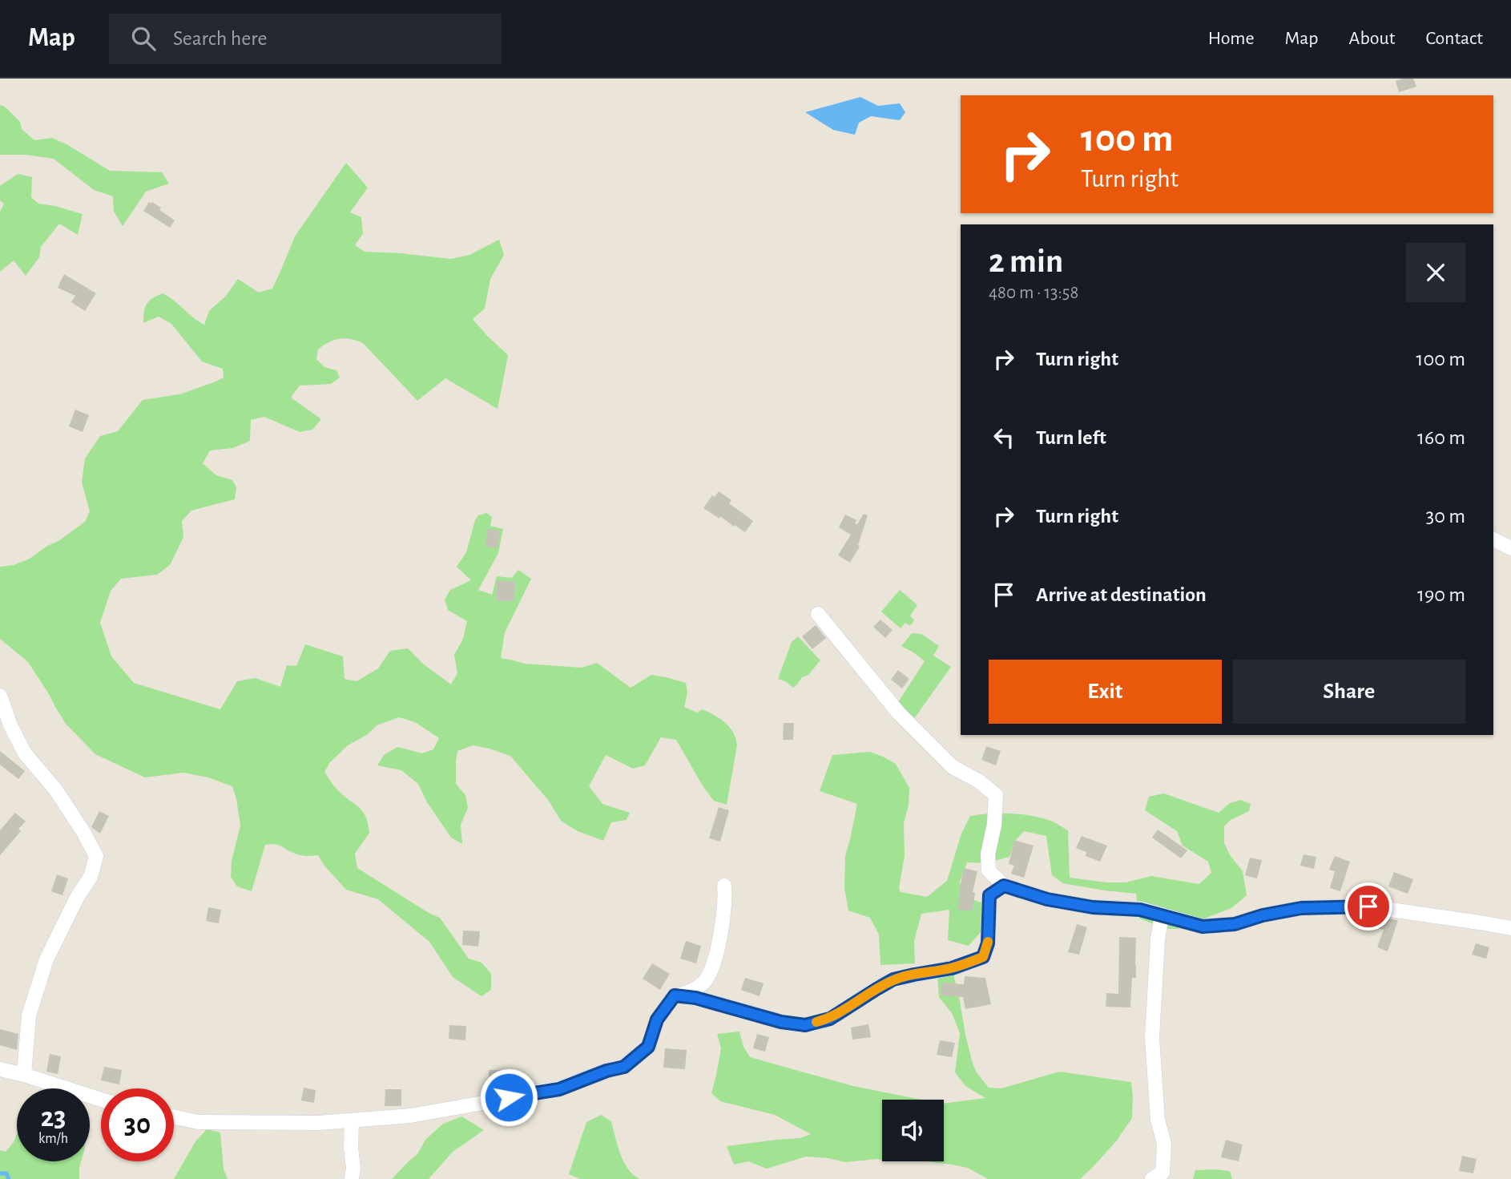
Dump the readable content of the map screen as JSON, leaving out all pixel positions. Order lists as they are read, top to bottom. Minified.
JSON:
{"page":{"header":"Map","search":"Search here","nav":["Home","Map","About","Contact"],"turn":["100 m","Turn right"],"heading":["2 min","480 m · 13:58"],"list":[{"name":"Turn right","value":"100 m"},{"name":"Turn left","value":"160 m"},{"name":"Turn right","value":"30 m"},{"name":"Arrive at destination","value":"190 m"}],"buttons":["Exit","Share"],"speed":"23 km/h","limit":"30"}}
